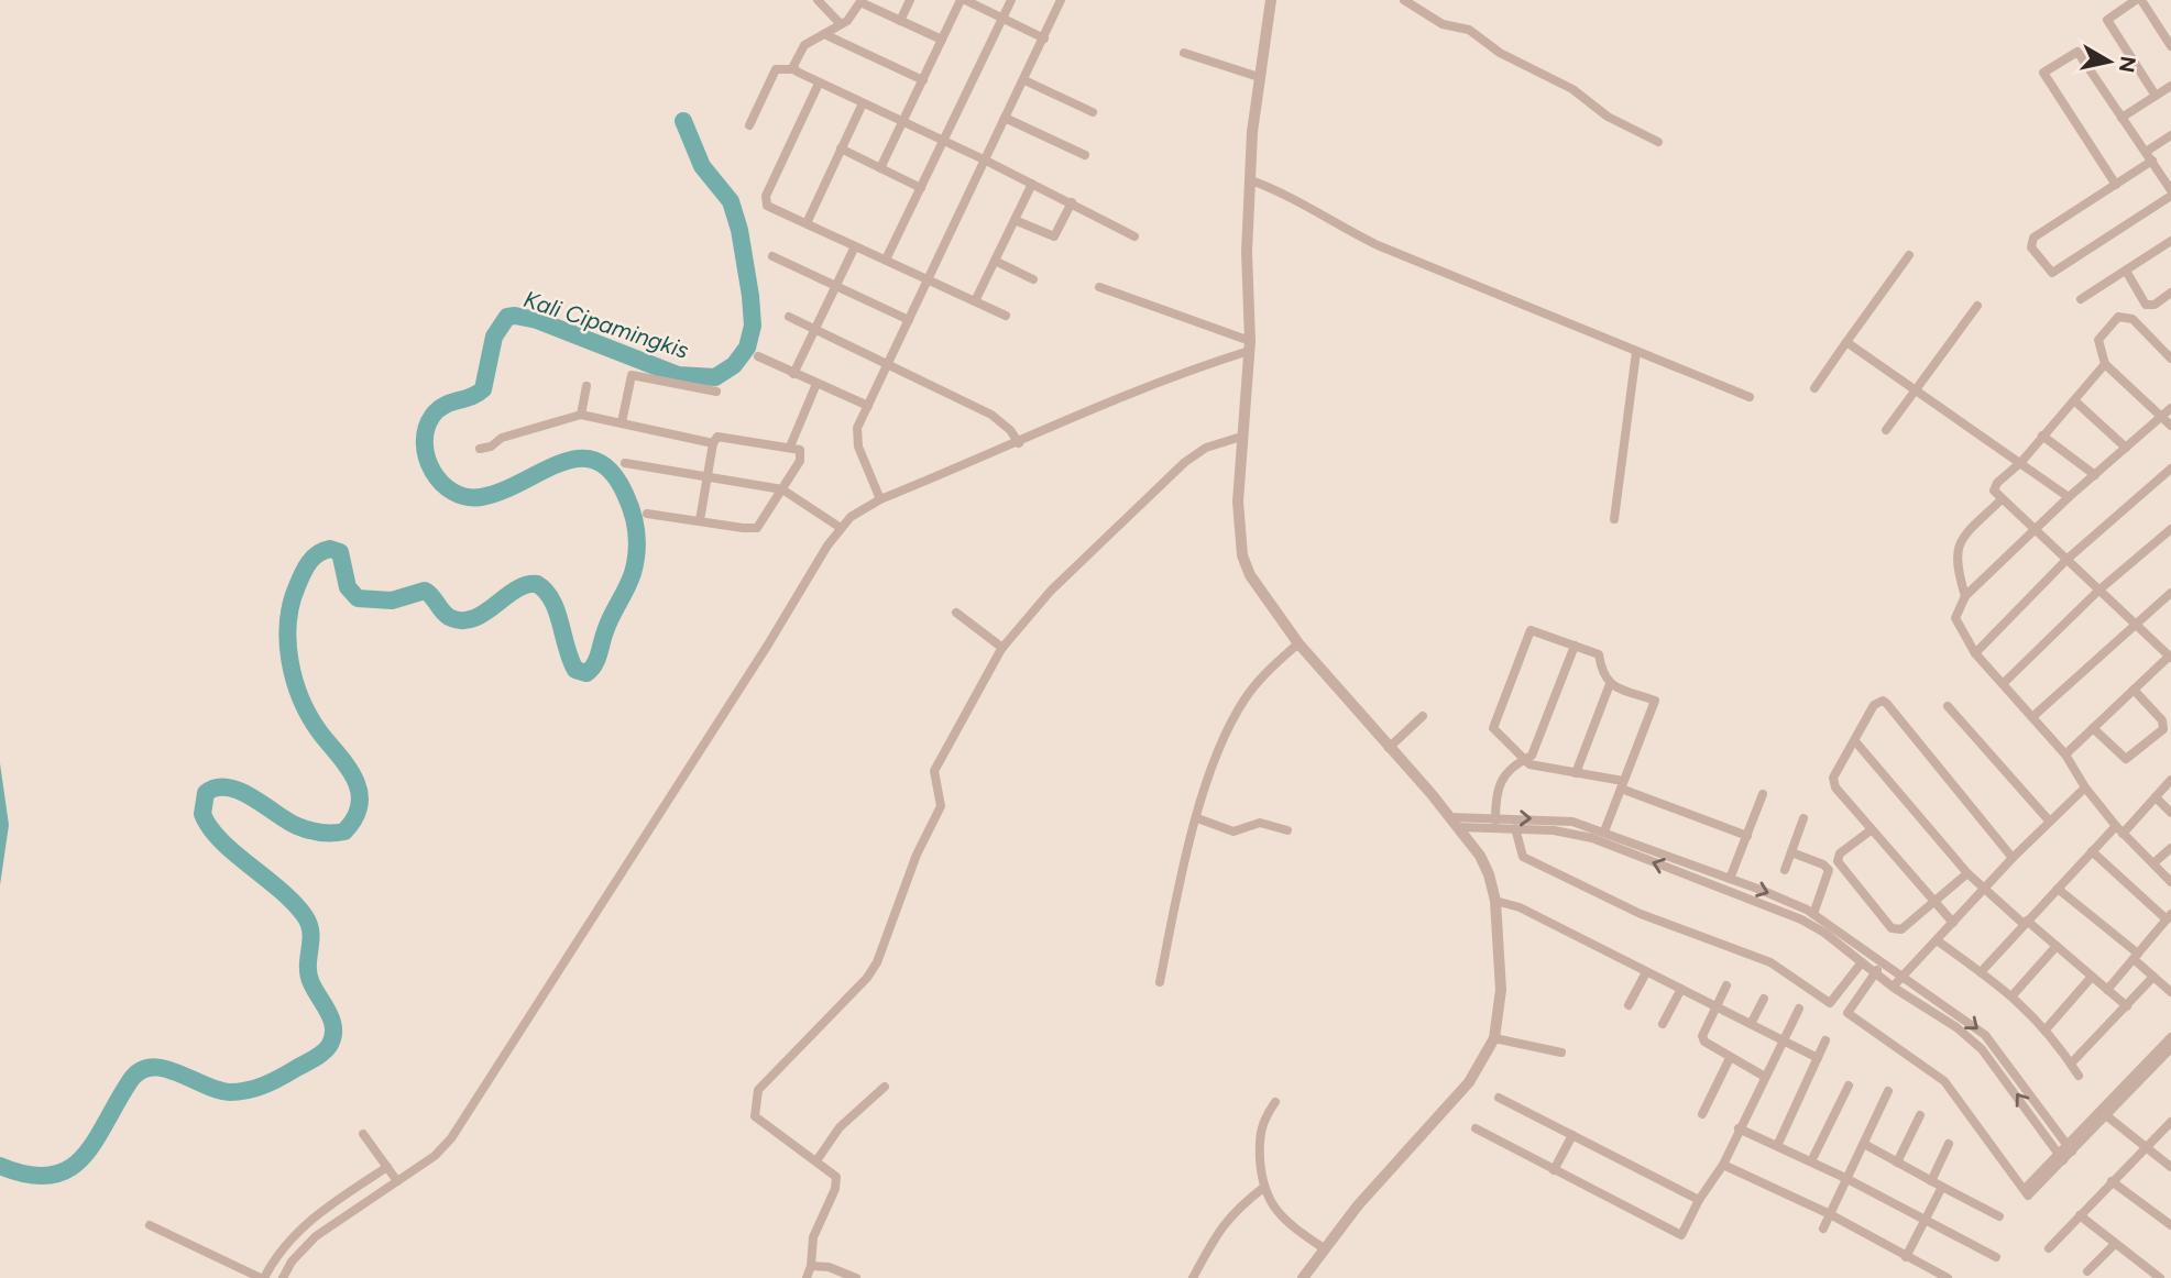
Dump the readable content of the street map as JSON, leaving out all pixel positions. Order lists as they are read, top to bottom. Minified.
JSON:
{"water":["Kali Cipamingkis"],"north":"right"}
